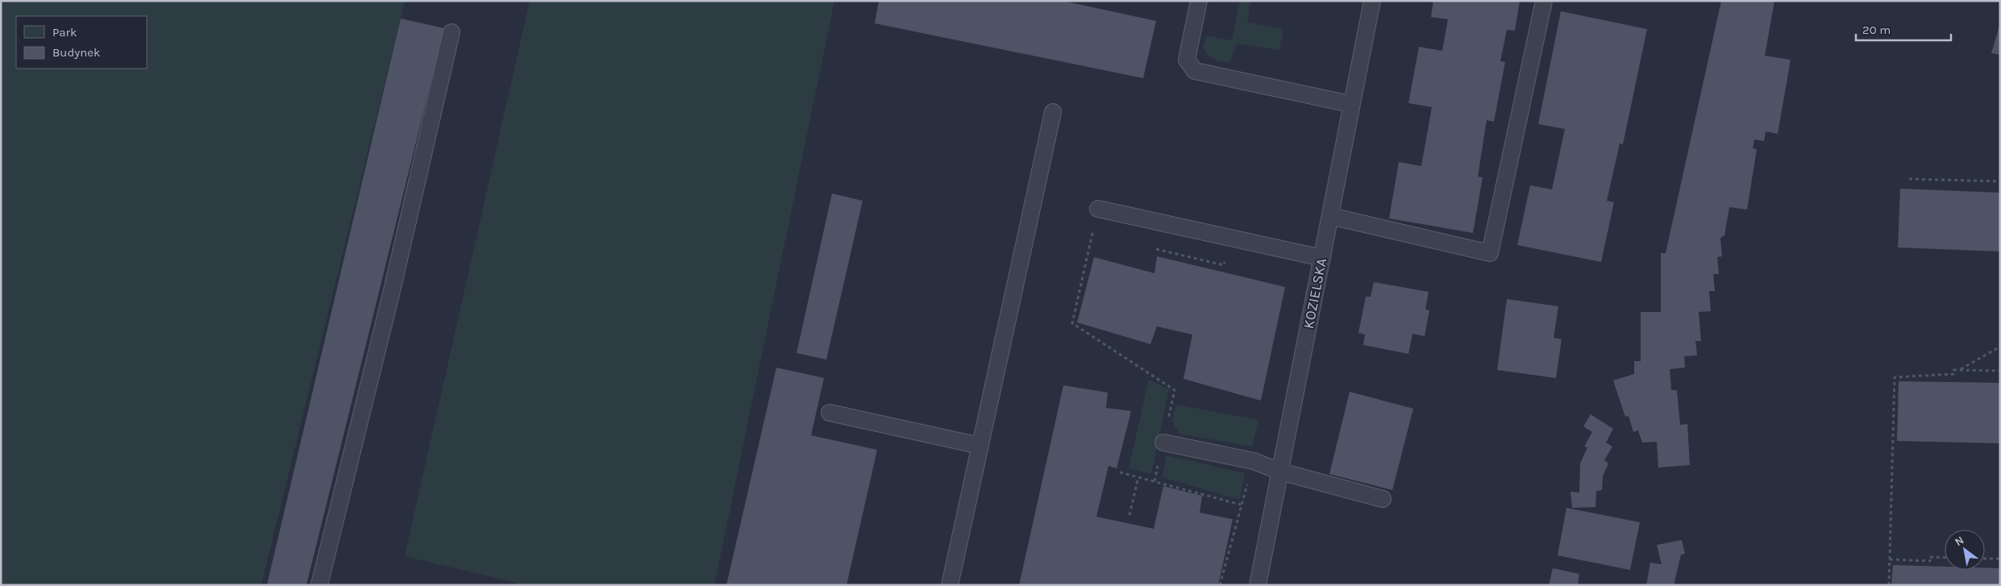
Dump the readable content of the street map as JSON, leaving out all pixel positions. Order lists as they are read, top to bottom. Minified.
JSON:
{"streets":{"lane":["KOZIELSKA"]},"legend":["Park","Budynek"],"scale_bar":"20 m","north":"top left"}
